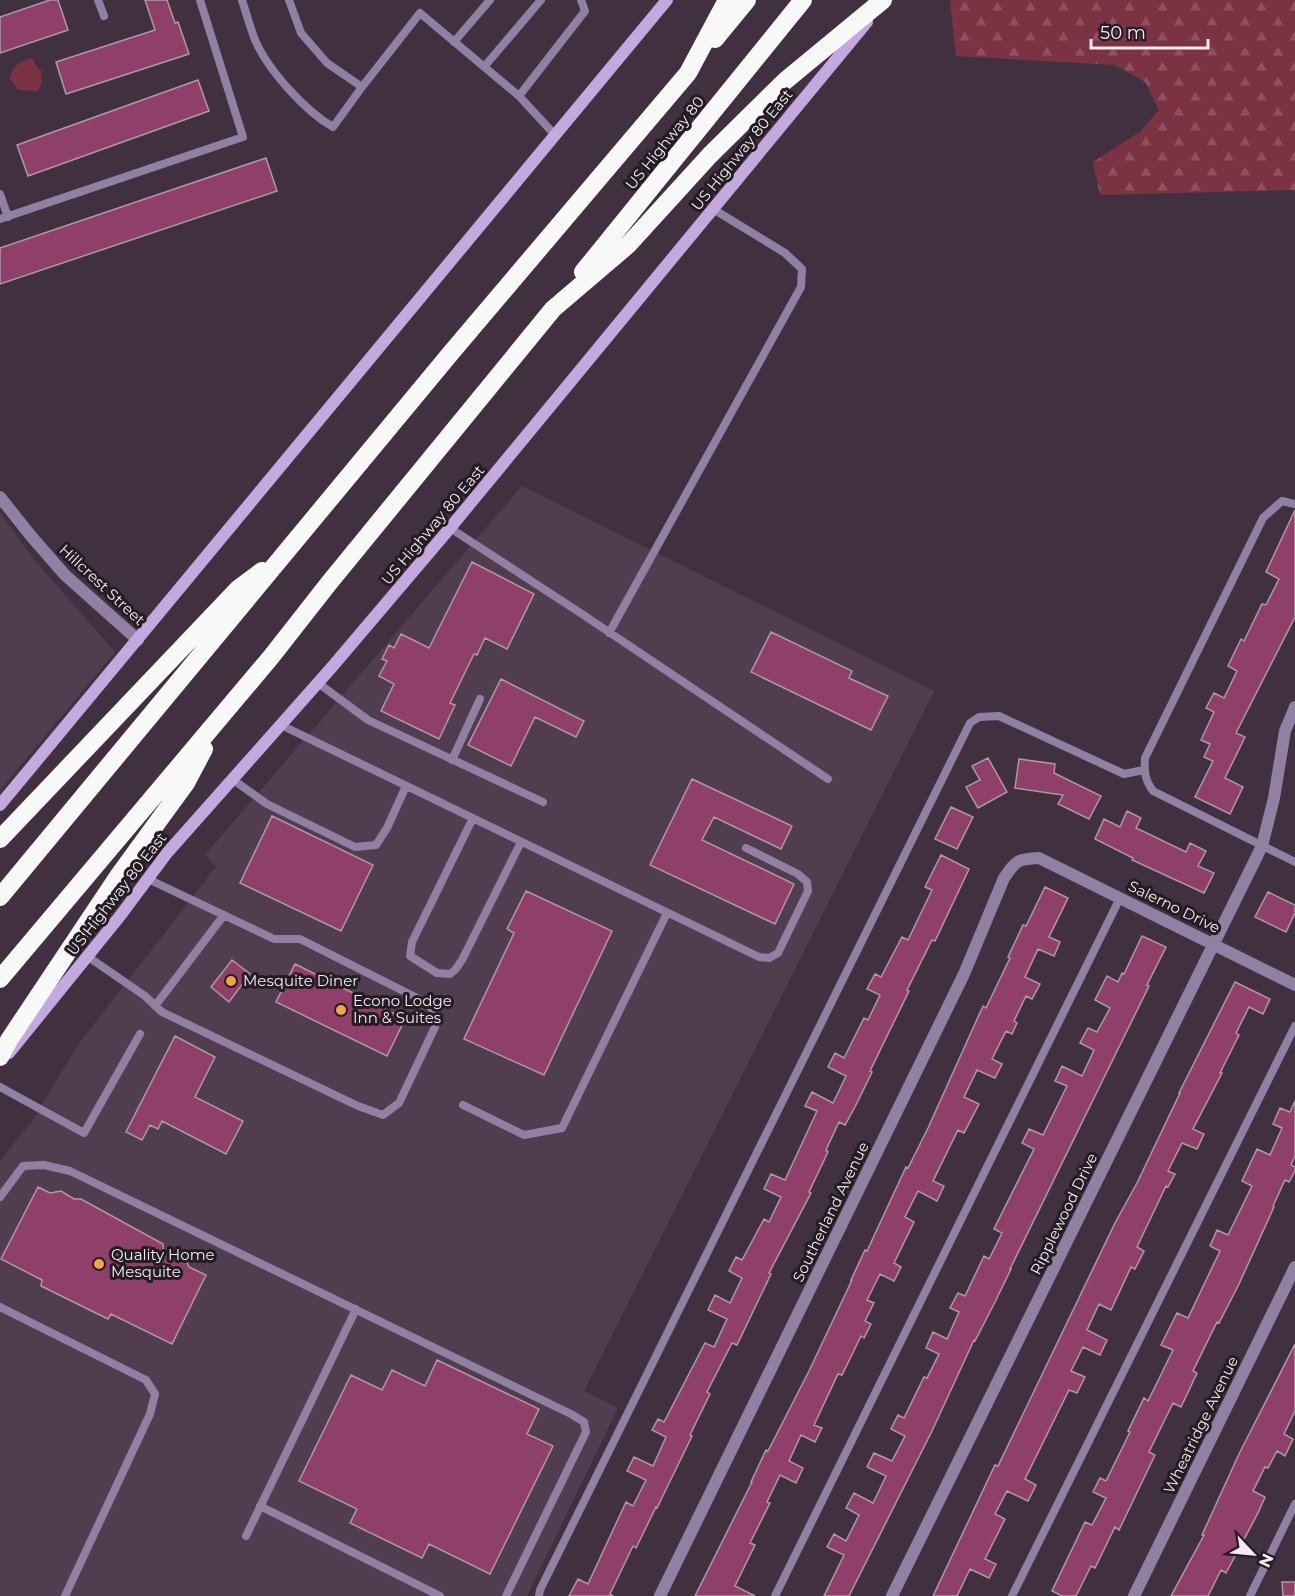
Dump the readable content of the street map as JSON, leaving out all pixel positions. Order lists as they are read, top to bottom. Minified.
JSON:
{"streets":{"highway":["US Highway 80"],"main road":["US Highway 80 East"],"street":["Hillcrest Street","Salerno Drive","Southerland Avenue","Ripplewood Drive","Wheatridge Avenue"]},"crossings":[["Salerno Drive","Southerland Avenue"],["Salerno Drive","Ripplewood Drive"]],"places":["Mesquite Diner","Econo Lodge Inn & Suites","Quality Home Mesquite"],"scale_bar":"50 m","north":"bottom right"}
